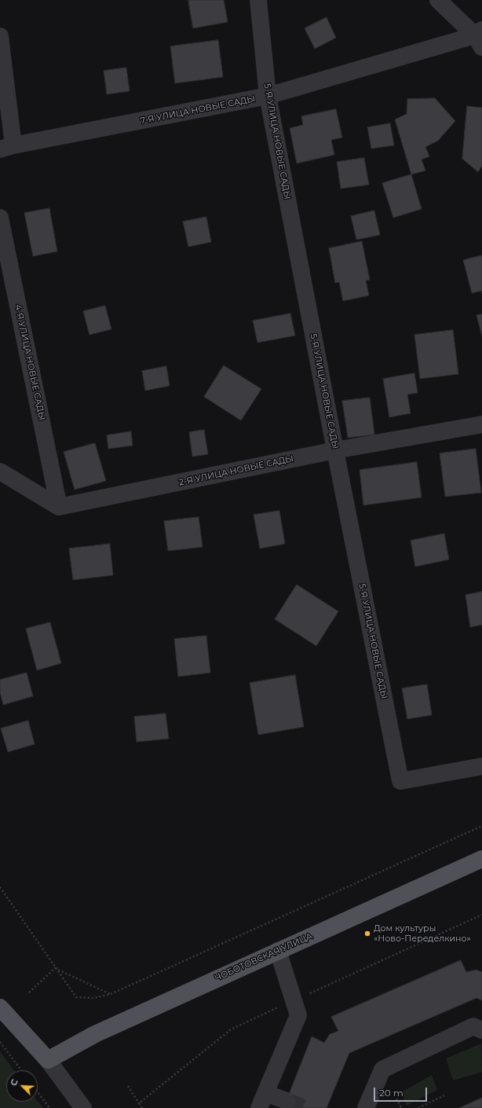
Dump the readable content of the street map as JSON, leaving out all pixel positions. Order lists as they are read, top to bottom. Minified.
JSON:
{"streets":{"main road":["ЧОБОТОВСКАЯ УЛИЦА"],"street":["7-Я УЛИЦА НОВЫЕ САДЫ","5-Я УЛИЦА НОВЫЕ САДЫ","4-Я УЛИЦА НОВЫЕ САДЫ","2-Я УЛИЦА НОВЫЕ САДЫ"]},"crossings":[["7-Я УЛИЦА НОВЫЕ САДЫ","5-Я УЛИЦА НОВЫЕ САДЫ"],["5-Я УЛИЦА НОВЫЕ САДЫ","2-Я УЛИЦА НОВЫЕ САДЫ"],["4-Я УЛИЦА НОВЫЕ САДЫ","2-Я УЛИЦА НОВЫЕ САДЫ"]],"places":["Дом культуры «Ново-Переделкино»"],"scale_bar":"20 m","north":"top left"}
